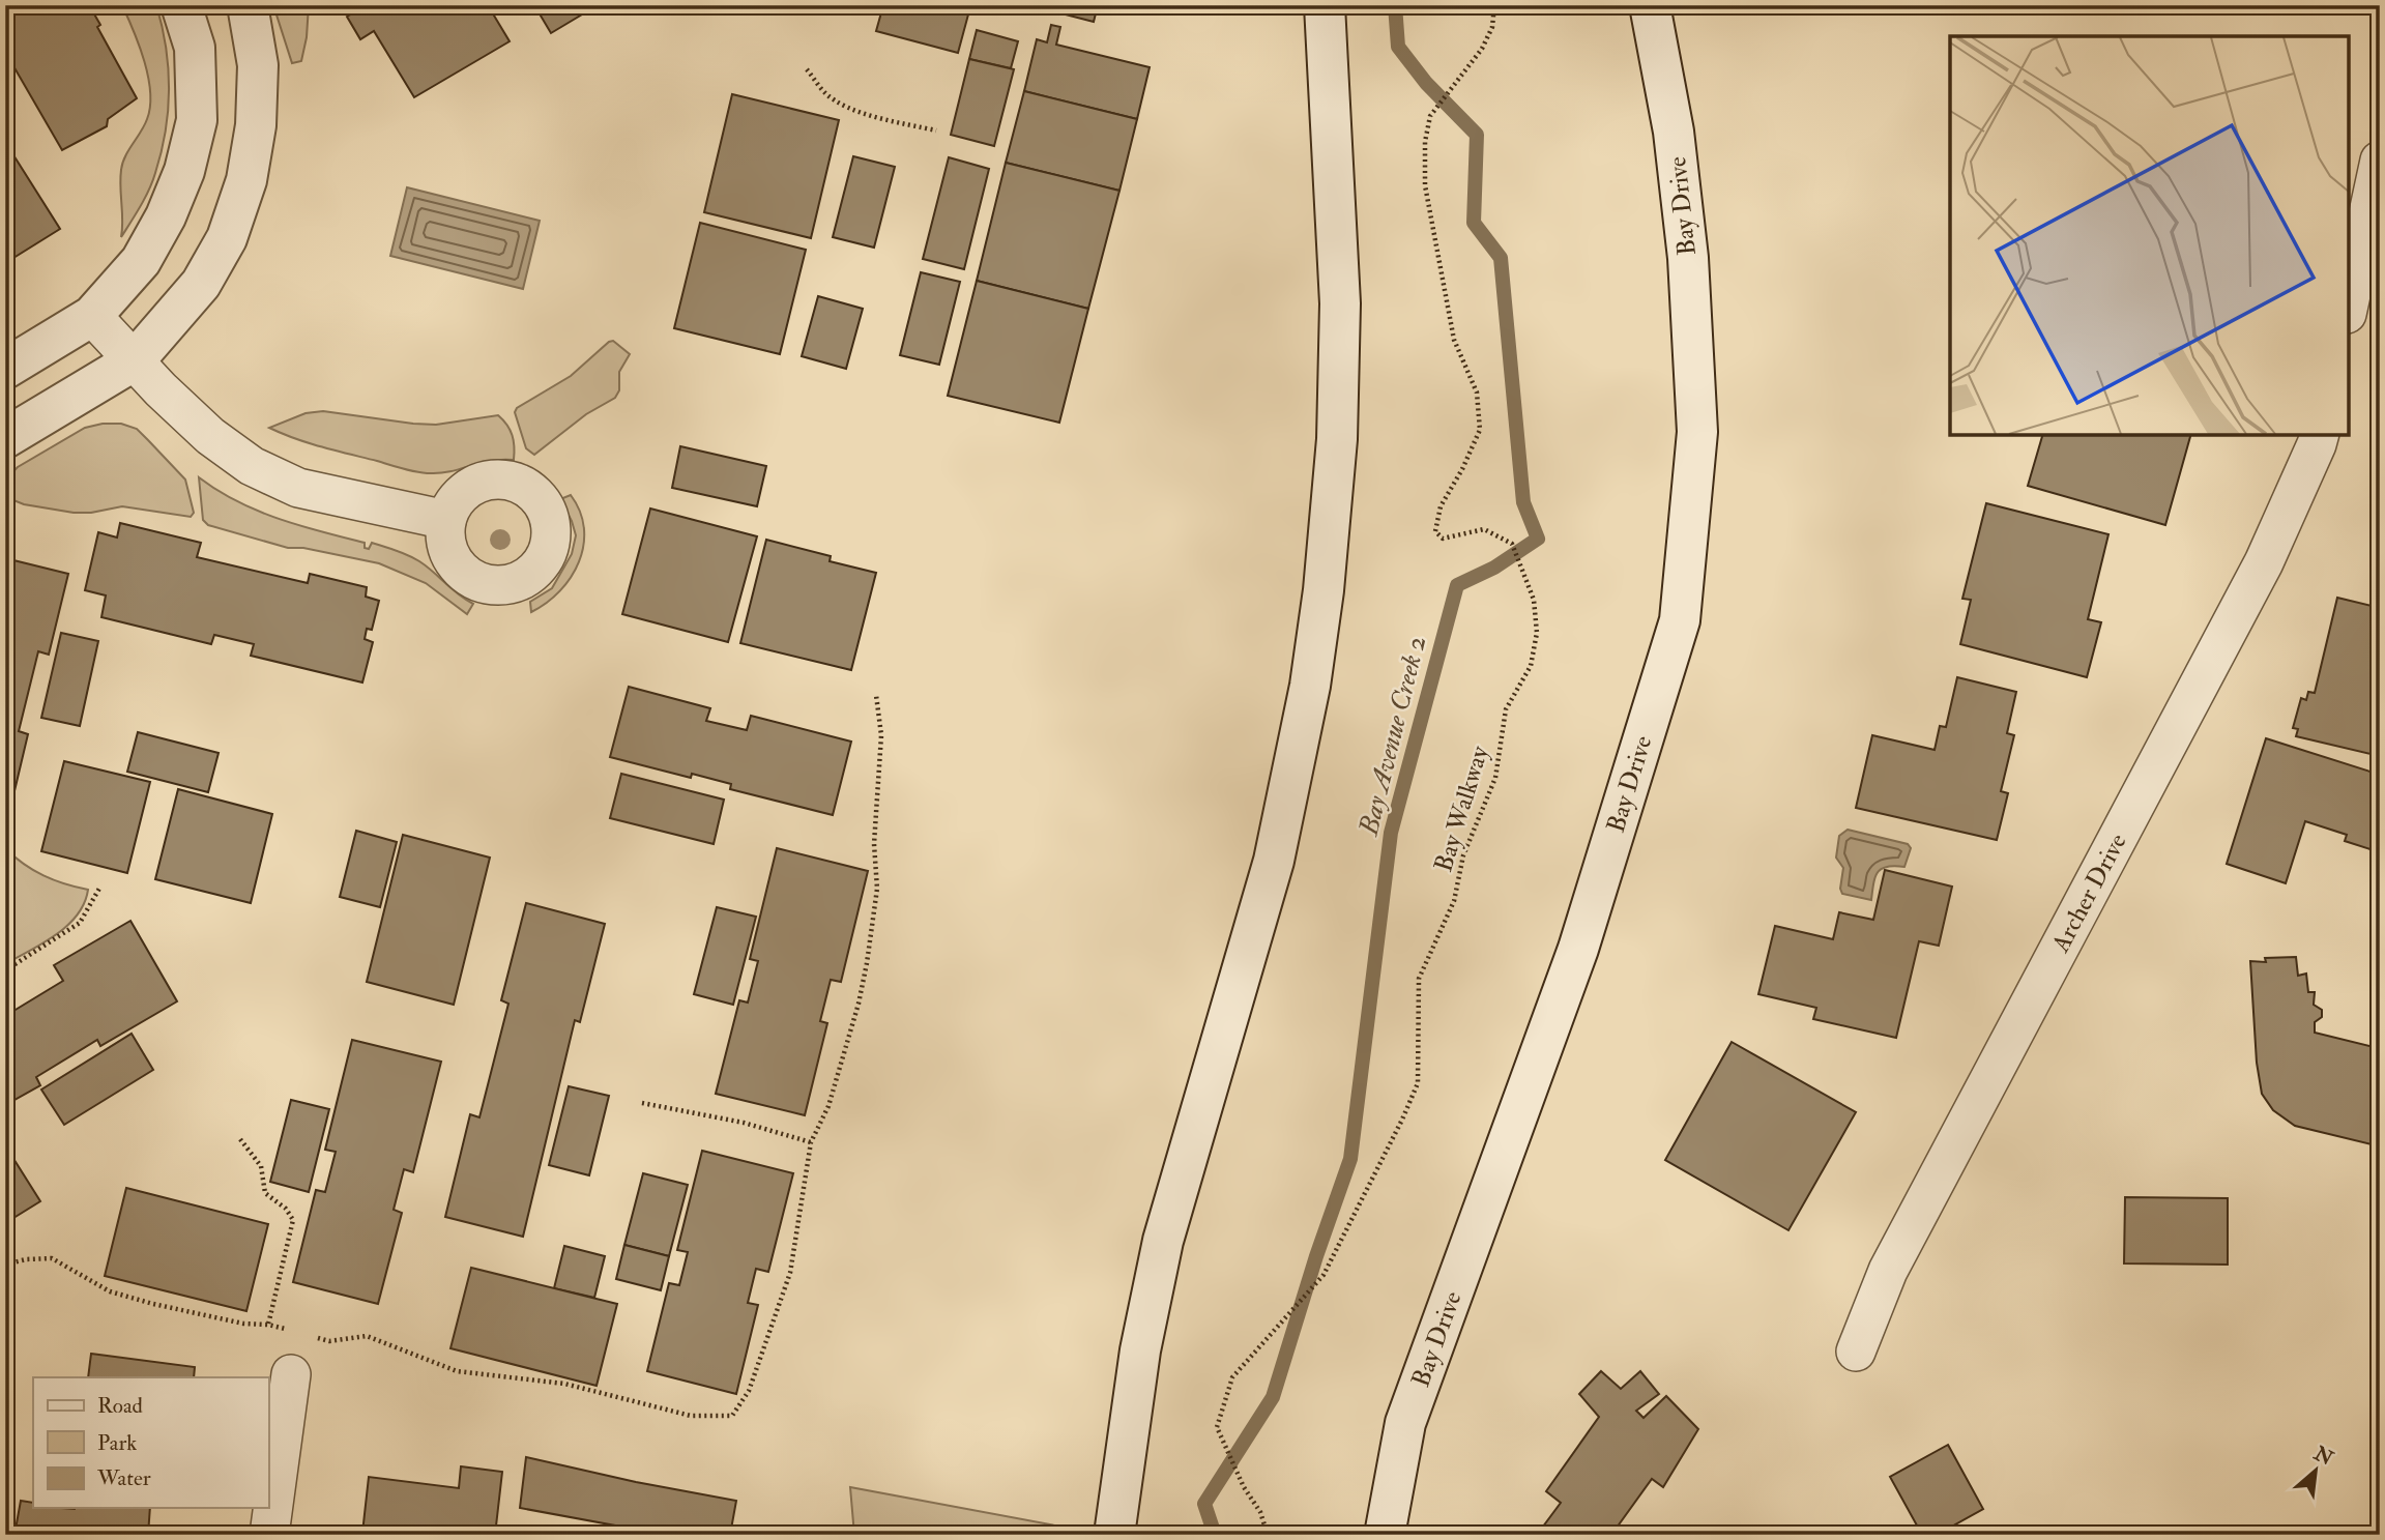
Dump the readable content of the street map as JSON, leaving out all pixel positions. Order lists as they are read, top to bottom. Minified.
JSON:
{"streets":{"main road":["Bay Drive"],"street":["Archer Drive"],"path":["Bay Walkway"]},"water":["Bay Avenue Creek 2"],"legend":["Road","Park","Water"],"north":"top right"}
